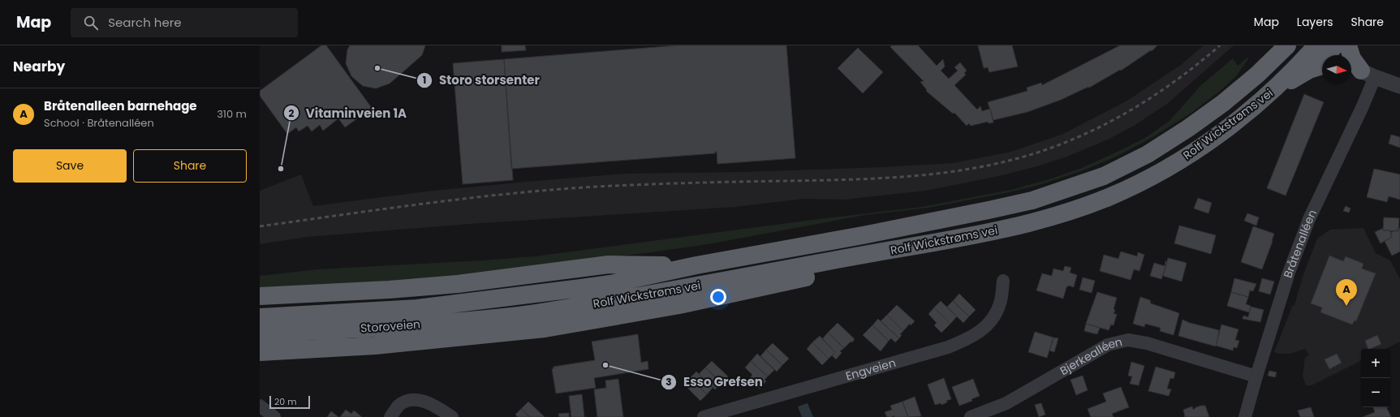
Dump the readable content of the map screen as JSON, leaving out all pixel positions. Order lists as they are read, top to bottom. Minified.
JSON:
{"streets":{"highway":["Rolf Wickstrøms vei","Storoveien"],"street":["Bråtenalléen","Bjerkealléen","Engveien"]},"crossings":[["Rolf Wickstrøms vei","Storoveien"],["Bråtenalléen","Bjerkealléen"]],"places":["Storo storsenter","Vitaminveien 1A","Esso Grefsen"],"scale_bar":"20 m","north":"right","page":{"header":"Map","search":"Search here","nav":["Map","Layers","Share"],"heading":"Nearby","list":[{"mark":"A","name":"Bråtenalleen barnehage","note":"School · Bråtenalléen","value":"310 m"}],"buttons":["Save","Share"],"pins":"A","map_buttons":["+","−"],"scale":"20 m"}}
